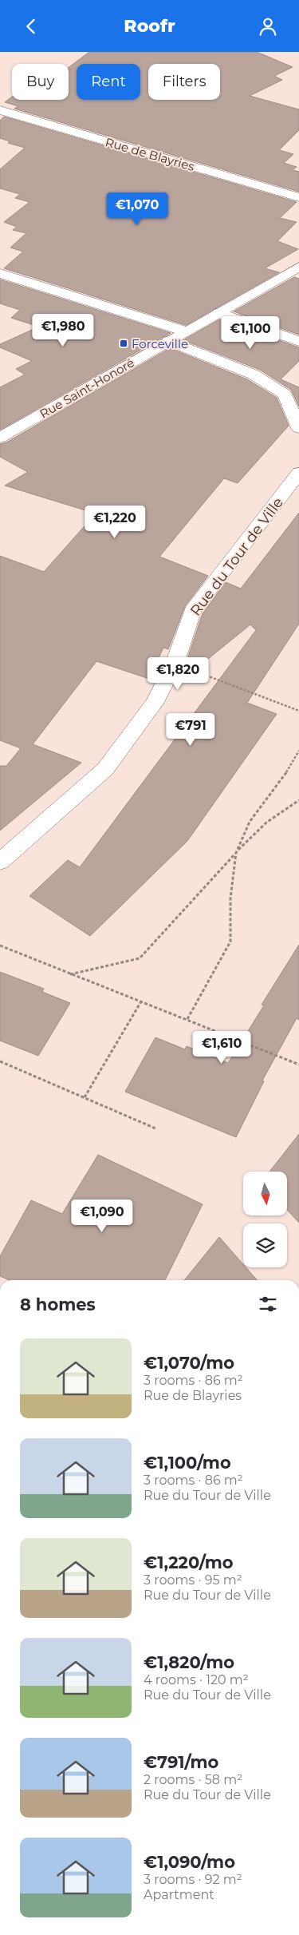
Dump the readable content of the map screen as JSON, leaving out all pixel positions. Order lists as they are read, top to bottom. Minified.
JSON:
{"streets":{"street":["Rue de Blayries","Rue Saint-Honoré","Rue du Tour de Ville"]},"places":{"transit":["Forceville"]},"north":"bottom","page":{"header":"Roofr","chip":["Buy","Rent","Filters"],"price":["€1,070","€1,980","€1,100","€1,220","€1,820","€791","€1,610","€1,090"],"heading":"8 homes","list":[{"name":"€1,070/mo","note":"3 rooms · 86 m² · Rue de Blayries"},{"name":"€1,100/mo","note":"3 rooms · 86 m² · Rue du Tour de Ville"},{"name":"€1,220/mo","note":"3 rooms · 95 m² · Rue du Tour de Ville"},{"name":"€1,820/mo","note":"4 rooms · 120 m² · Rue du Tour de Ville"},{"name":"€791/mo","note":"2 rooms · 58 m² · Rue du Tour de Ville"},{"name":"€1,090/mo","note":"3 rooms · 92 m² · Apartment"}]}}
